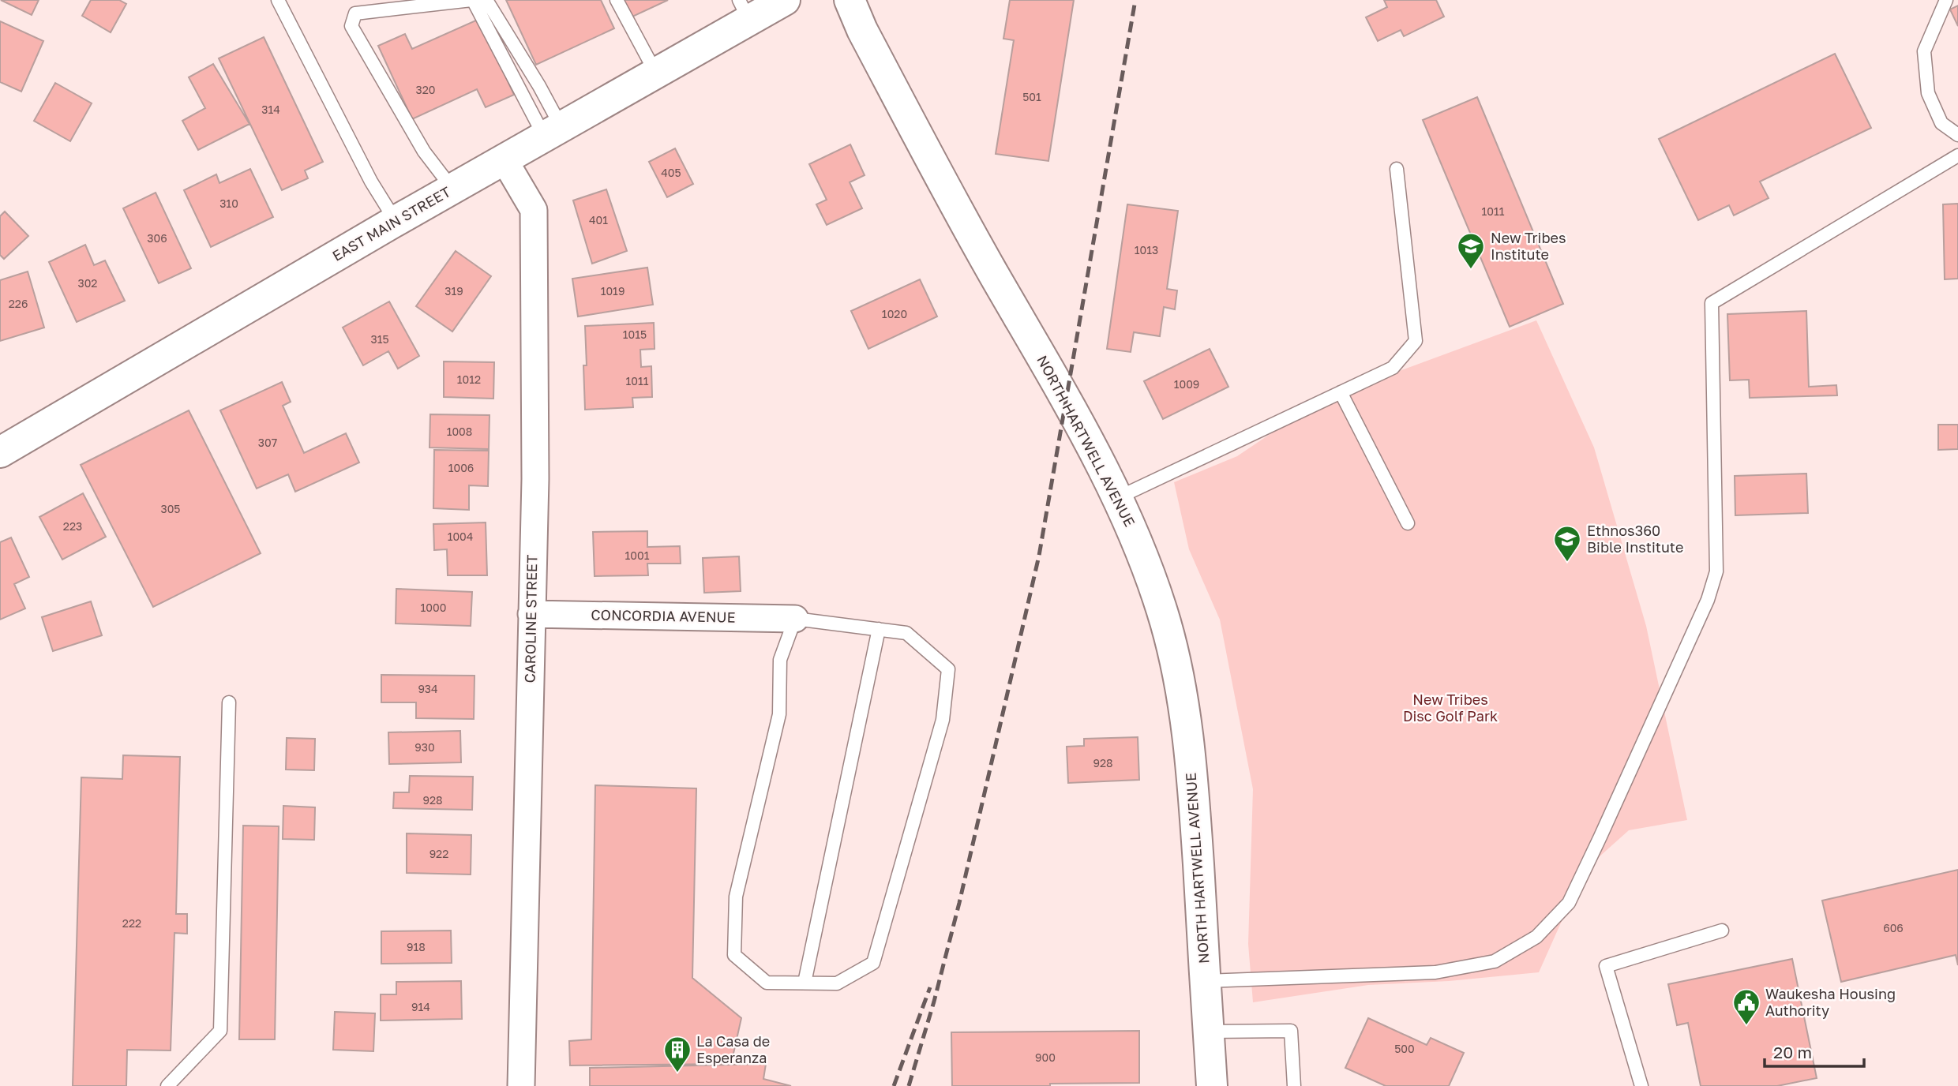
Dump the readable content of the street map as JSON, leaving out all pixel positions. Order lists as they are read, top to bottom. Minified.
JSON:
{"streets":{"street":["EAST MAIN STREET","NORTH HARTWELL AVENUE","CONCORDIA AVENUE","CAROLINE STREET"]},"crossings":[["EAST MAIN STREET","CAROLINE STREET"],["CONCORDIA AVENUE","CAROLINE STREET"]],"parks":["New Tribes Disc Golf Park"],"places":{"school or university":["New Tribes Institute","Ethnos360 Bible Institute"],"public building":["Waukesha Housing Authority"],"building":["La Casa de Esperanza"]},"house_numbers":["320","501","314","405","310","1011","401","306","1013","302","319","1019","226","1020","1015","315","1012","1011","1009","1008","307","1006","305","223","1004","1001","1000","934","930","928","928","922","222","606","918","914","500","900"],"scale_bar":"20 m"}
